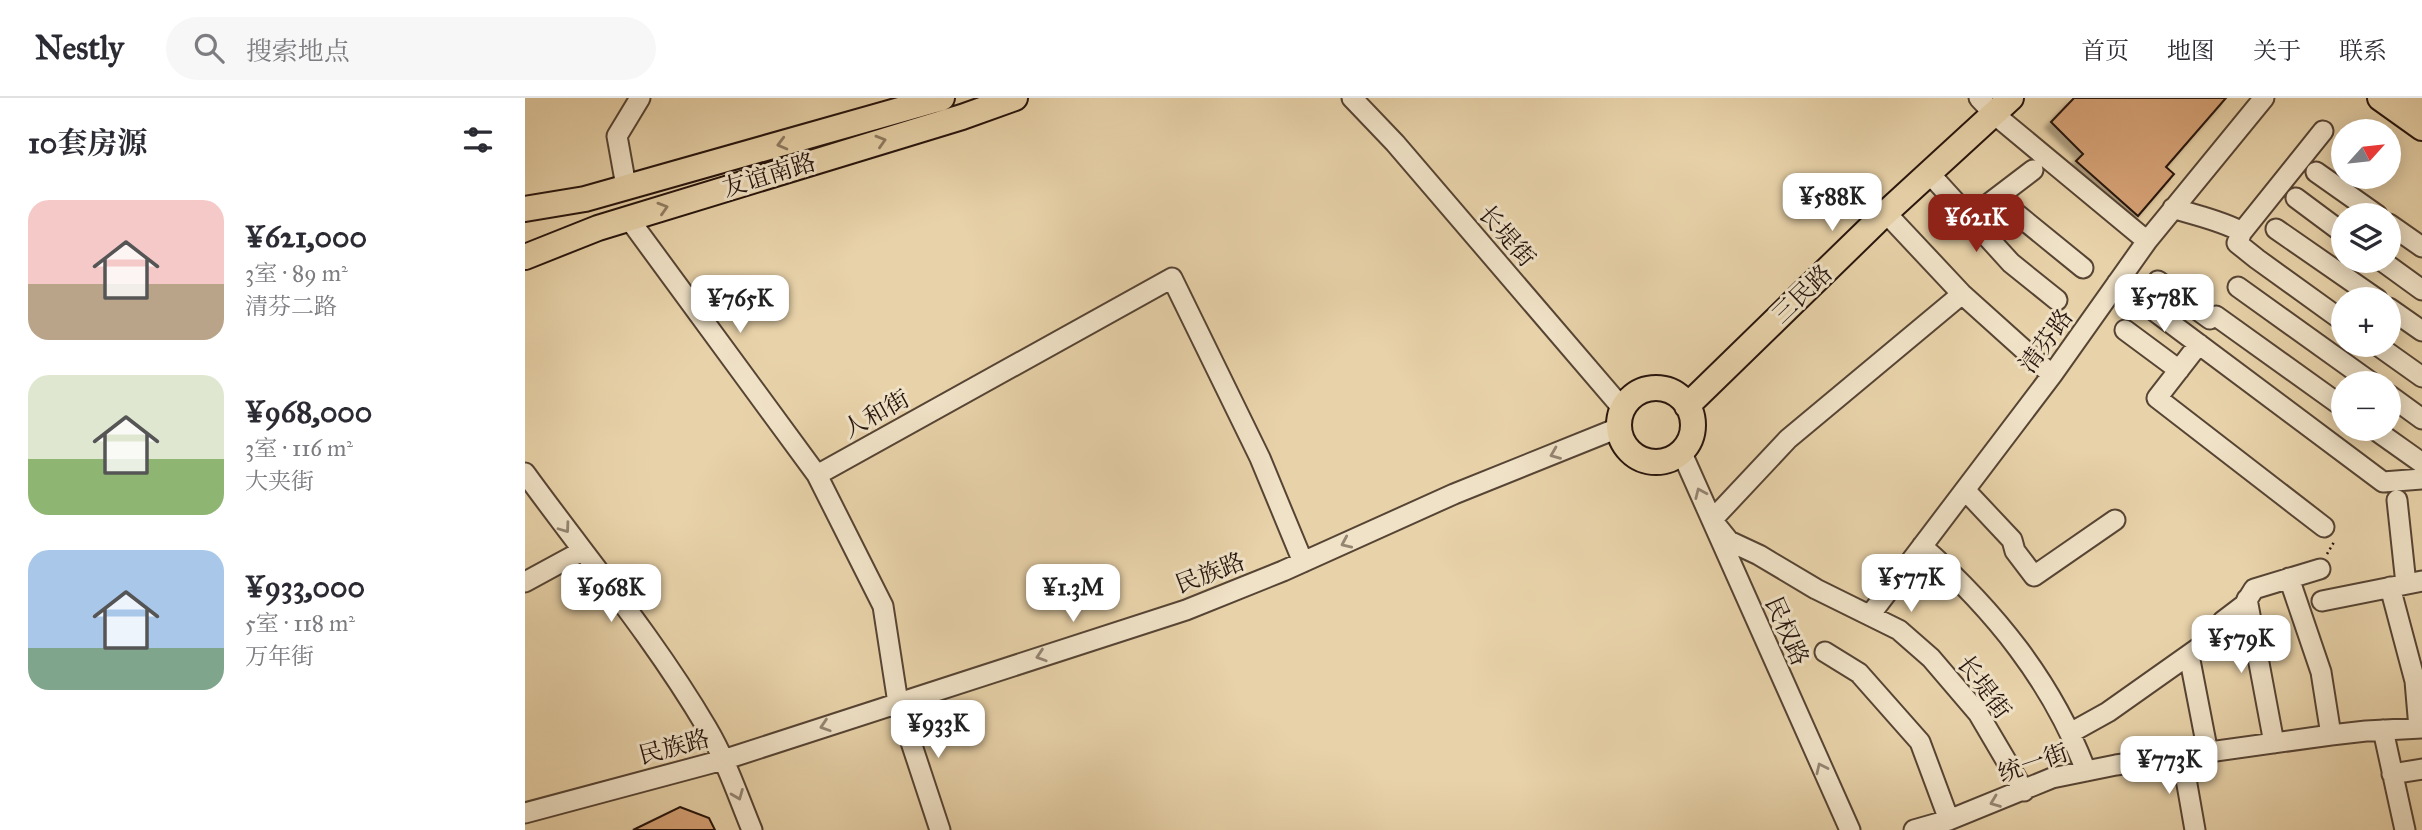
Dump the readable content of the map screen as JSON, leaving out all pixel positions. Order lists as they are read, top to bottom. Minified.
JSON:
{"streets":{"main road":["友谊南路","三民路"],"street":["长堤街","清芬路","人和街","民族路","民权路","统一街"]},"crossings":[["长堤街","三民路"],["长堤街","清芬路"],["长堤街","民族路"],["长堤街","民权路"],["长堤街","统一街"],["三民路","民族路"],["三民路","民权路"],["人和街","民族路"],["民族路","民权路"]],"one_way":["民族路"],"north":"top right","page":{"header":"Nestly","search":"搜索地点","nav":["首页","地图","关于","联系"],"heading":"10套房源","map_buttons":["+","−"],"price":["¥588K","¥621K","¥578K","¥765K","¥577K","¥968K","¥1.3M","¥579K","¥933K","¥773K"],"list":[{"name":"¥621,000","note":"3室 · 89 m² · 清芬二路"},{"name":"¥968,000","note":"3室 · 116 m² · 大夹街"},{"name":"¥933,000","note":"5室 · 118 m² · 万年街"}]}}
